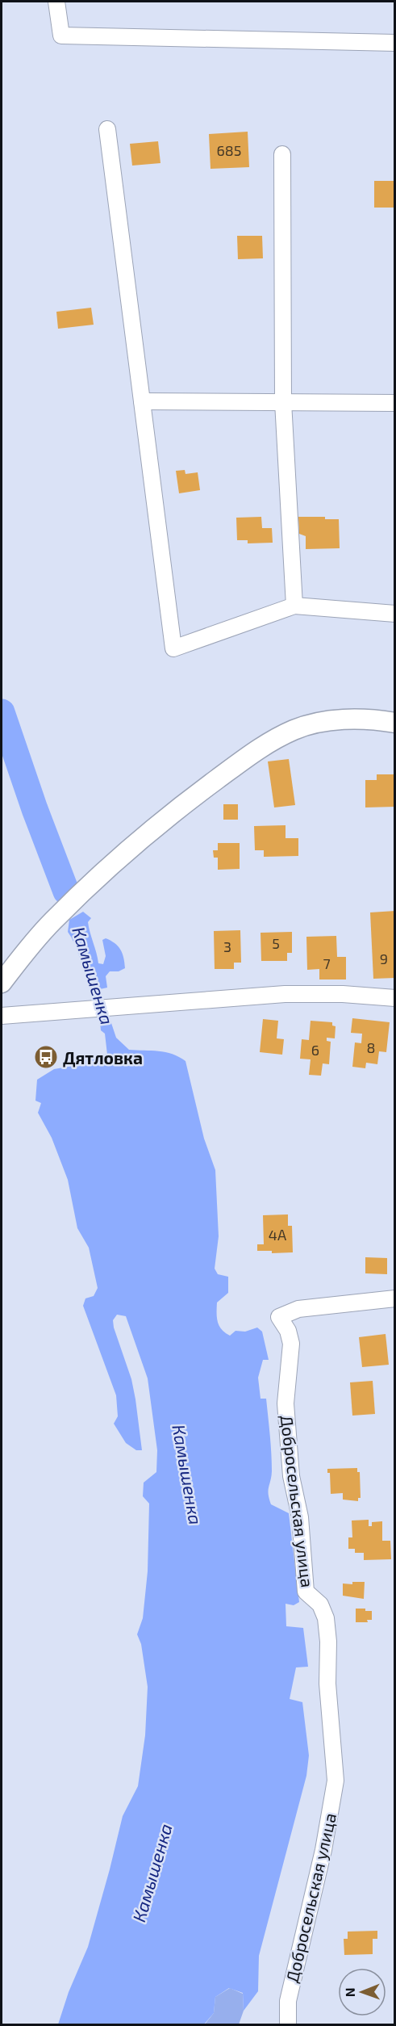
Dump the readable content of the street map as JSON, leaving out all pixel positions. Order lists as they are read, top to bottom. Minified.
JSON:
{"streets":{"street":["Добросельская улица"]},"water":["Камышенка"],"places":{"bus stop":["Дятловка"]},"house_numbers":["685","5","3","9","7","8","6","4А"],"north":"left"}
